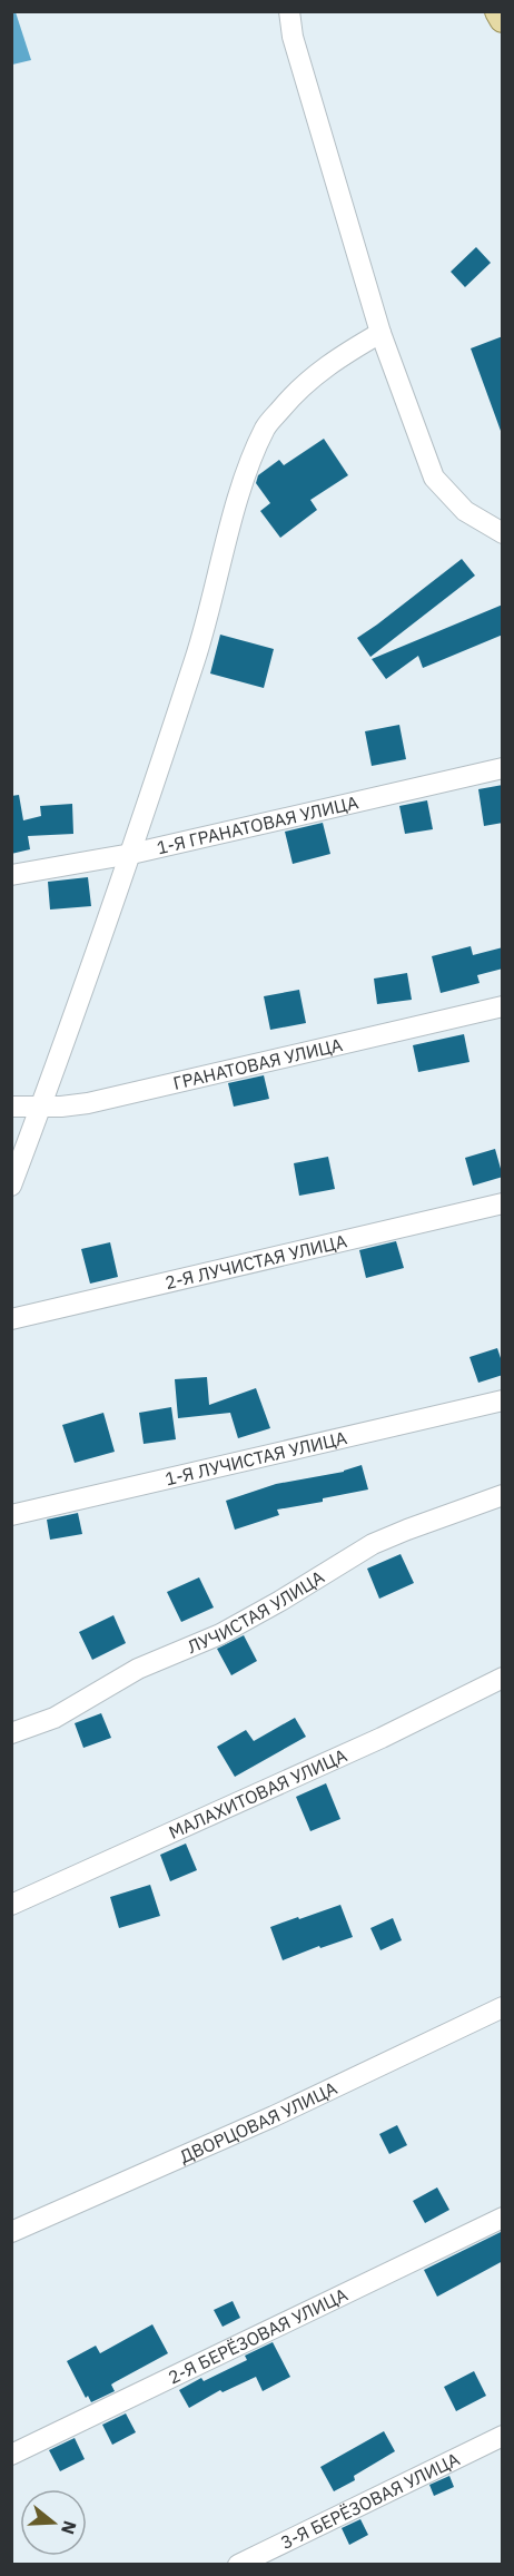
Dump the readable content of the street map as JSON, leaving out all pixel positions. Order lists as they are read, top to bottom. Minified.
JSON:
{"streets":{"street":["1-Я ГРАНАТОВАЯ УЛИЦА","ГРАНАТОВАЯ УЛИЦА","2-Я ЛУЧИСТАЯ УЛИЦА","1-Я ЛУЧИСТАЯ УЛИЦА","ЛУЧИСТАЯ УЛИЦА","МАЛАХИТОВАЯ УЛИЦА","ДВОРЦОВАЯ УЛИЦА","2-Я БЕРЁЗОВАЯ УЛИЦА","3-Я БЕРЁЗОВАЯ УЛИЦА"]},"north":"right"}
